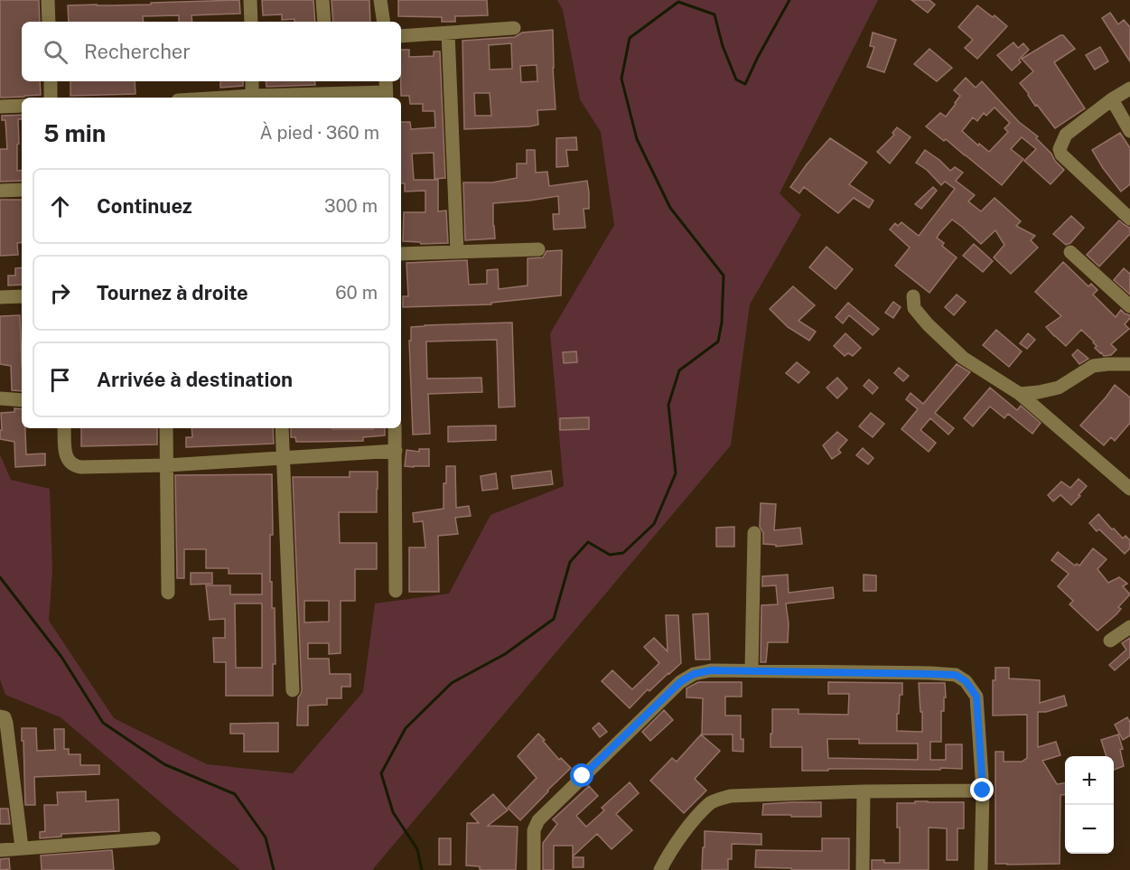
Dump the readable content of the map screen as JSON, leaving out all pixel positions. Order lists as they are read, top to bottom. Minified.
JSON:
{"page":{"search":"Rechercher","heading":["5 min","À pied · 360 m"],"list":[["Continuez","300 m"],["Tournez à droite","60 m"],"Arrivée à destination"],"map_buttons":["+","−"]}}
